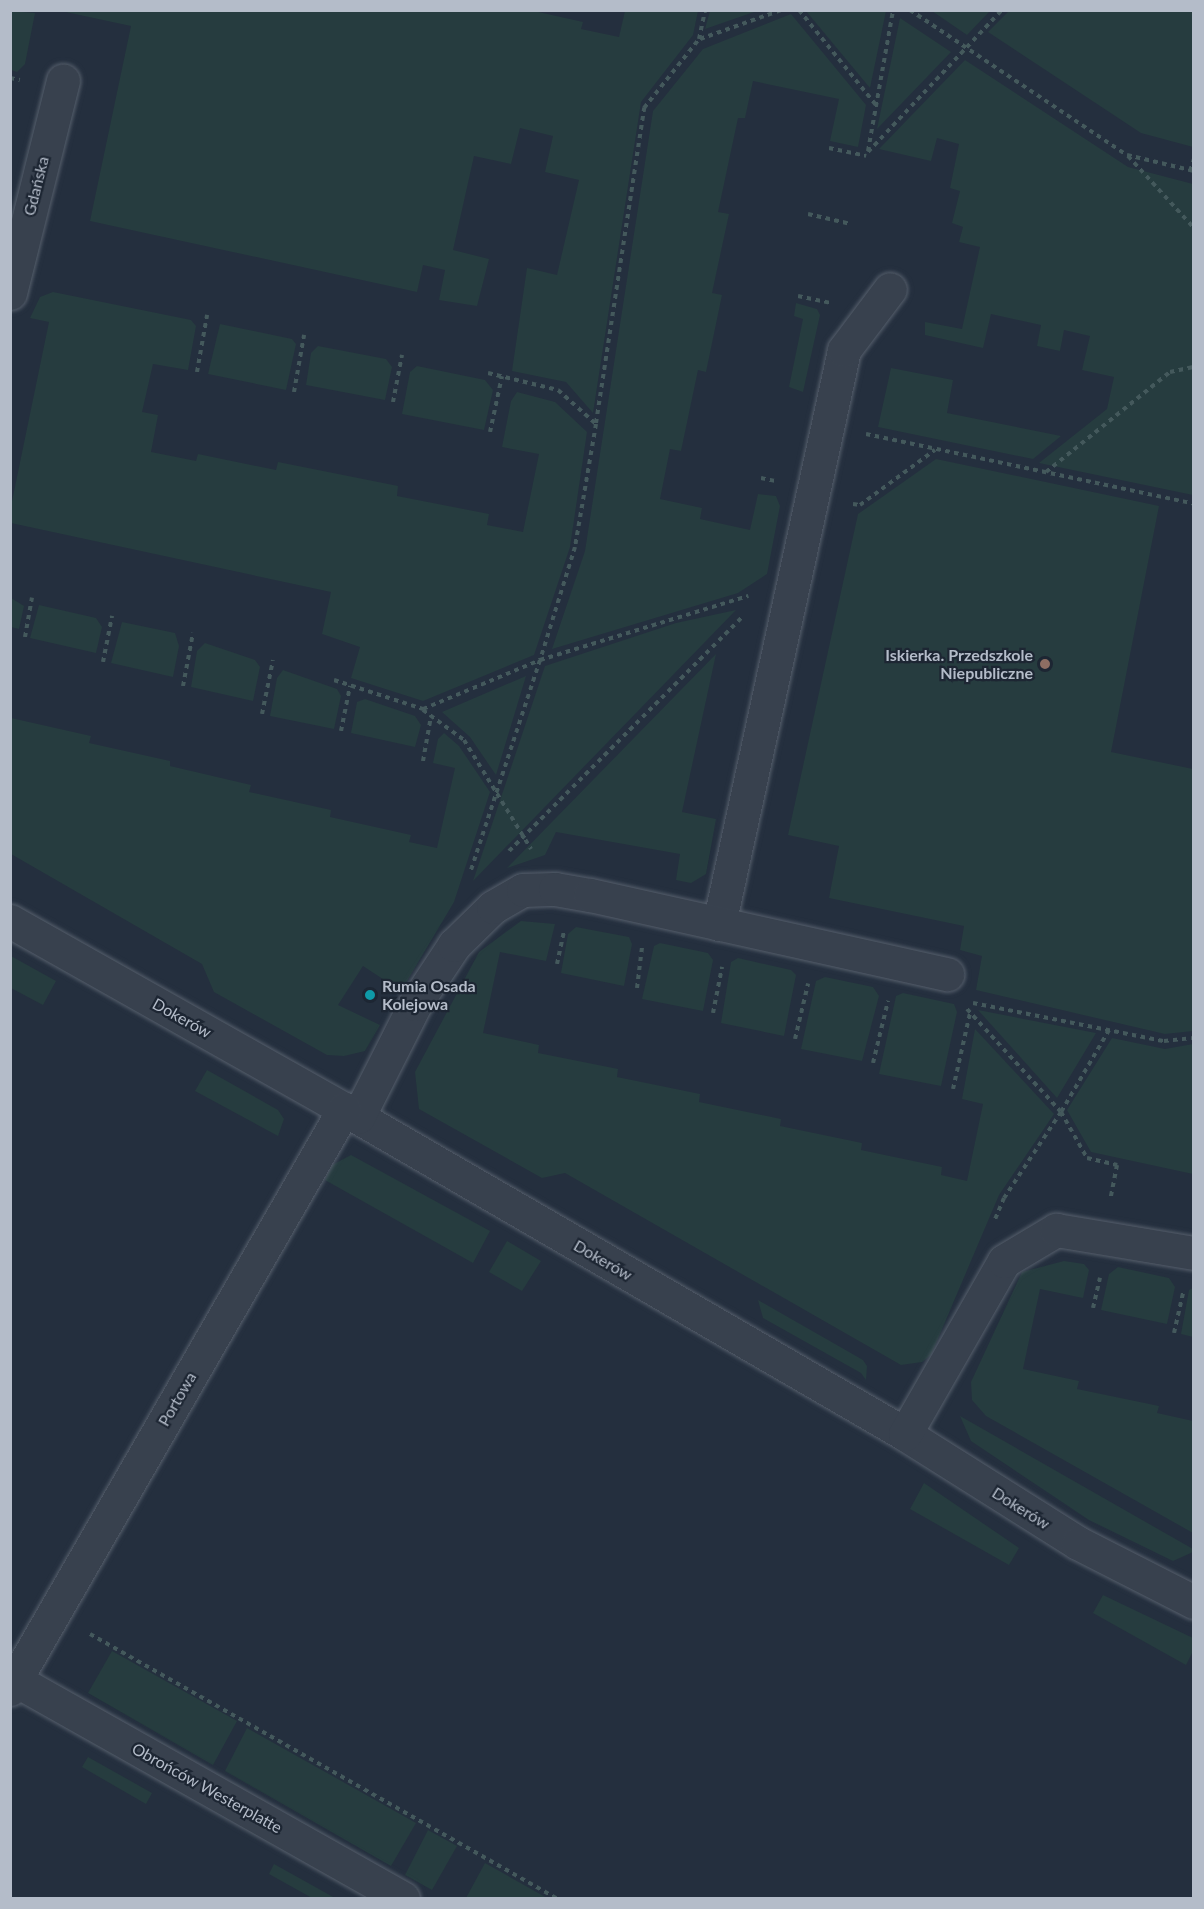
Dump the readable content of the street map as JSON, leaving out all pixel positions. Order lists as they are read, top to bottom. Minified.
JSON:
{"streets":{"street":["Gdańska","Dokerów","Portowa","Obrońców Westerplatte"]},"crossings":[["Dokerów","Portowa"],["Portowa","Obrońców Westerplatte"]],"places":["Iskierka. Przedszkole Niepubliczne","Rumia Osada Kolejowa"]}
